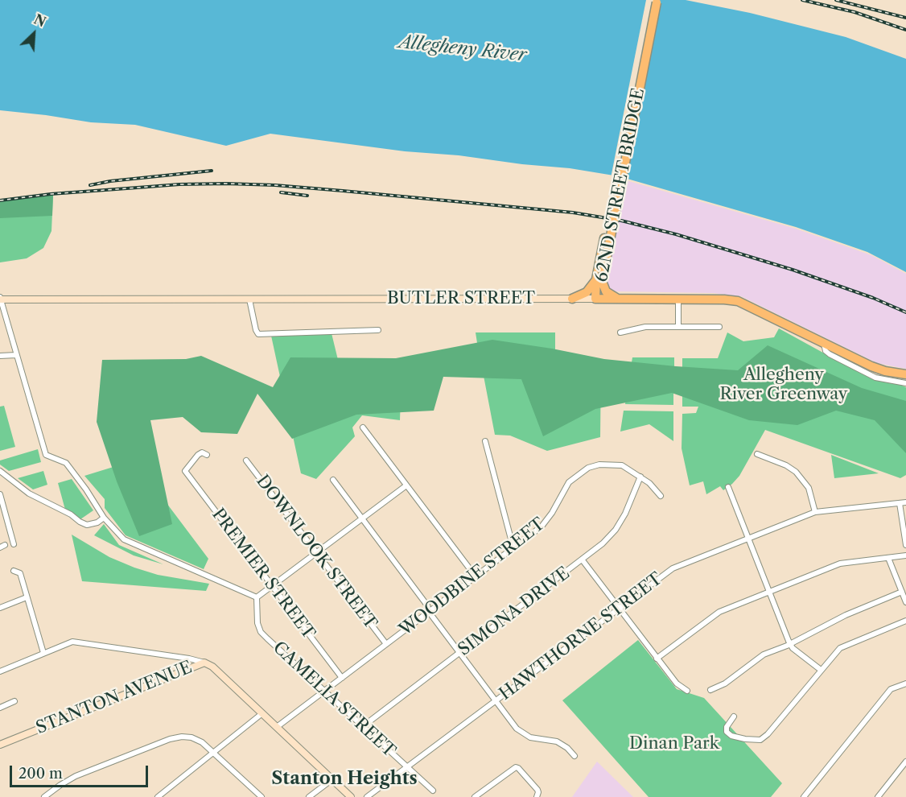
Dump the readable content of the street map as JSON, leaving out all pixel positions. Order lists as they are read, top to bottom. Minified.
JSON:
{"streets":{"highway":["62ND STREET BRIDGE","BUTLER STREET"],"main road":["STANTON AVENUE"],"street":["DOWNLOOK STREET","PREMIER STREET","WOODBINE STREET","SIMONA DRIVE","HAWTHORNE STREET","CAMELIA STREET"]},"crossings":[["62ND STREET BRIDGE","BUTLER STREET"],["DOWNLOOK STREET","WOODBINE STREET"],["PREMIER STREET","WOODBINE STREET"],["WOODBINE STREET","SIMONA DRIVE"],["WOODBINE STREET","STANTON AVENUE"],["WOODBINE STREET","CAMELIA STREET"],["SIMONA DRIVE","CAMELIA STREET"],["HAWTHORNE STREET","CAMELIA STREET"]],"districts":["Stanton Heights"],"water":["Allegheny River"],"parks":["Allegheny River Greenway","Dinan Park"],"scale_bar":"200 m","north":"top right"}
